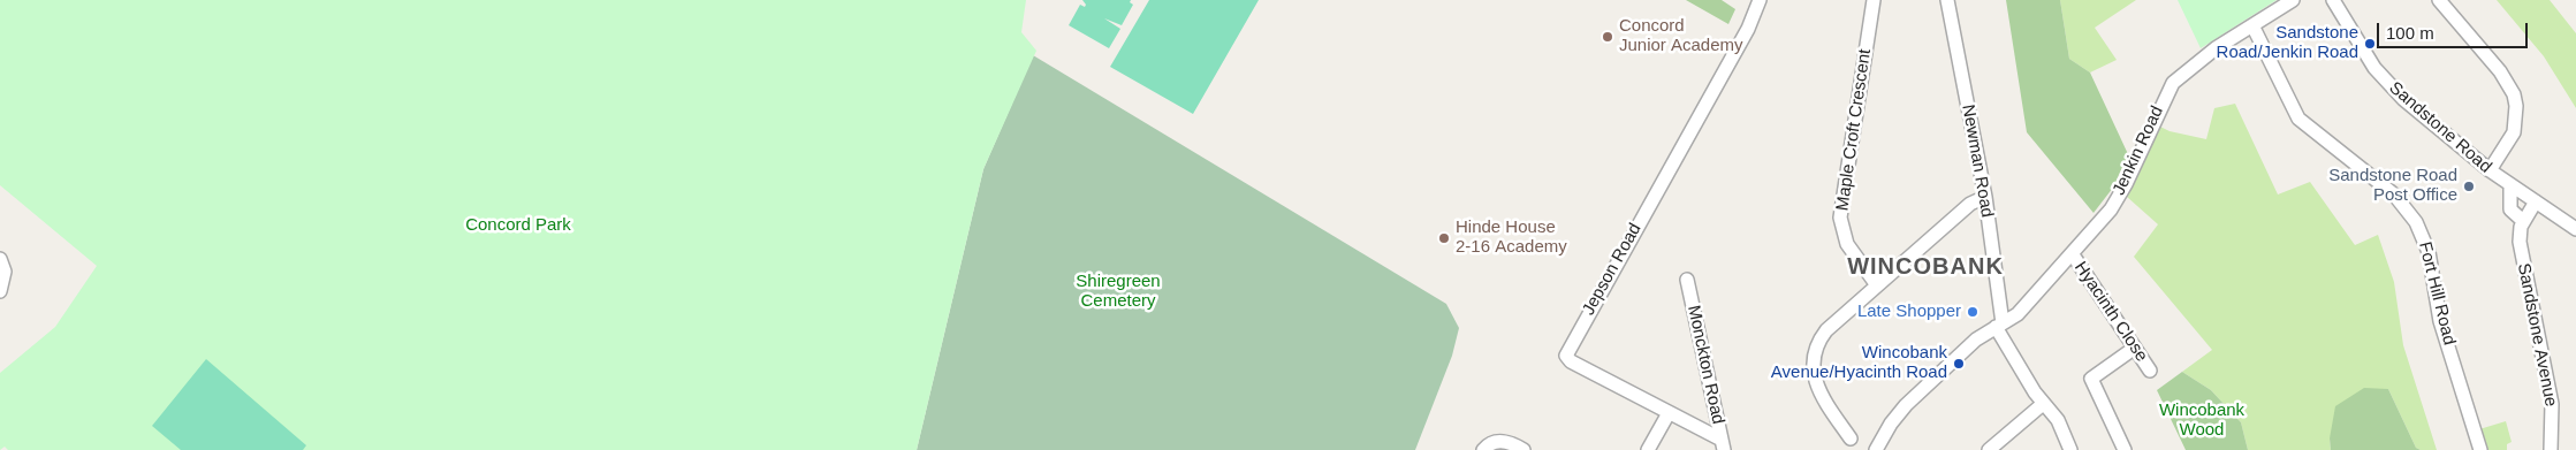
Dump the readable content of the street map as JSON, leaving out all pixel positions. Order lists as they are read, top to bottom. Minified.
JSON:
{"streets":{"street":["Sandstone Road","Maple Croft Crescent","Jenkin Road","Newman Road","Jepson Road","Fort Hill Road","Hyacinth Close","Sandstone Avenue","Monckton Road"]},"crossings":[["Sandstone Road","Sandstone Avenue"],["Jenkin Road","Newman Road"],["Jenkin Road","Fort Hill Road"],["Jenkin Road","Hyacinth Close"],["Jepson Road","Monckton Road"]],"districts":["WINCOBANK"],"parks":["Concord Park","Shiregreen Cemetery","Wincobank Wood"],"places":["Concord Junior Academy","Sandstone Road/Jenkin Road","Sandstone Road Post Office","Hinde House 2-16 Academy","Late Shopper","Wincobank Avenue/Hyacinth Road"],"scale_bar":"100 m"}
